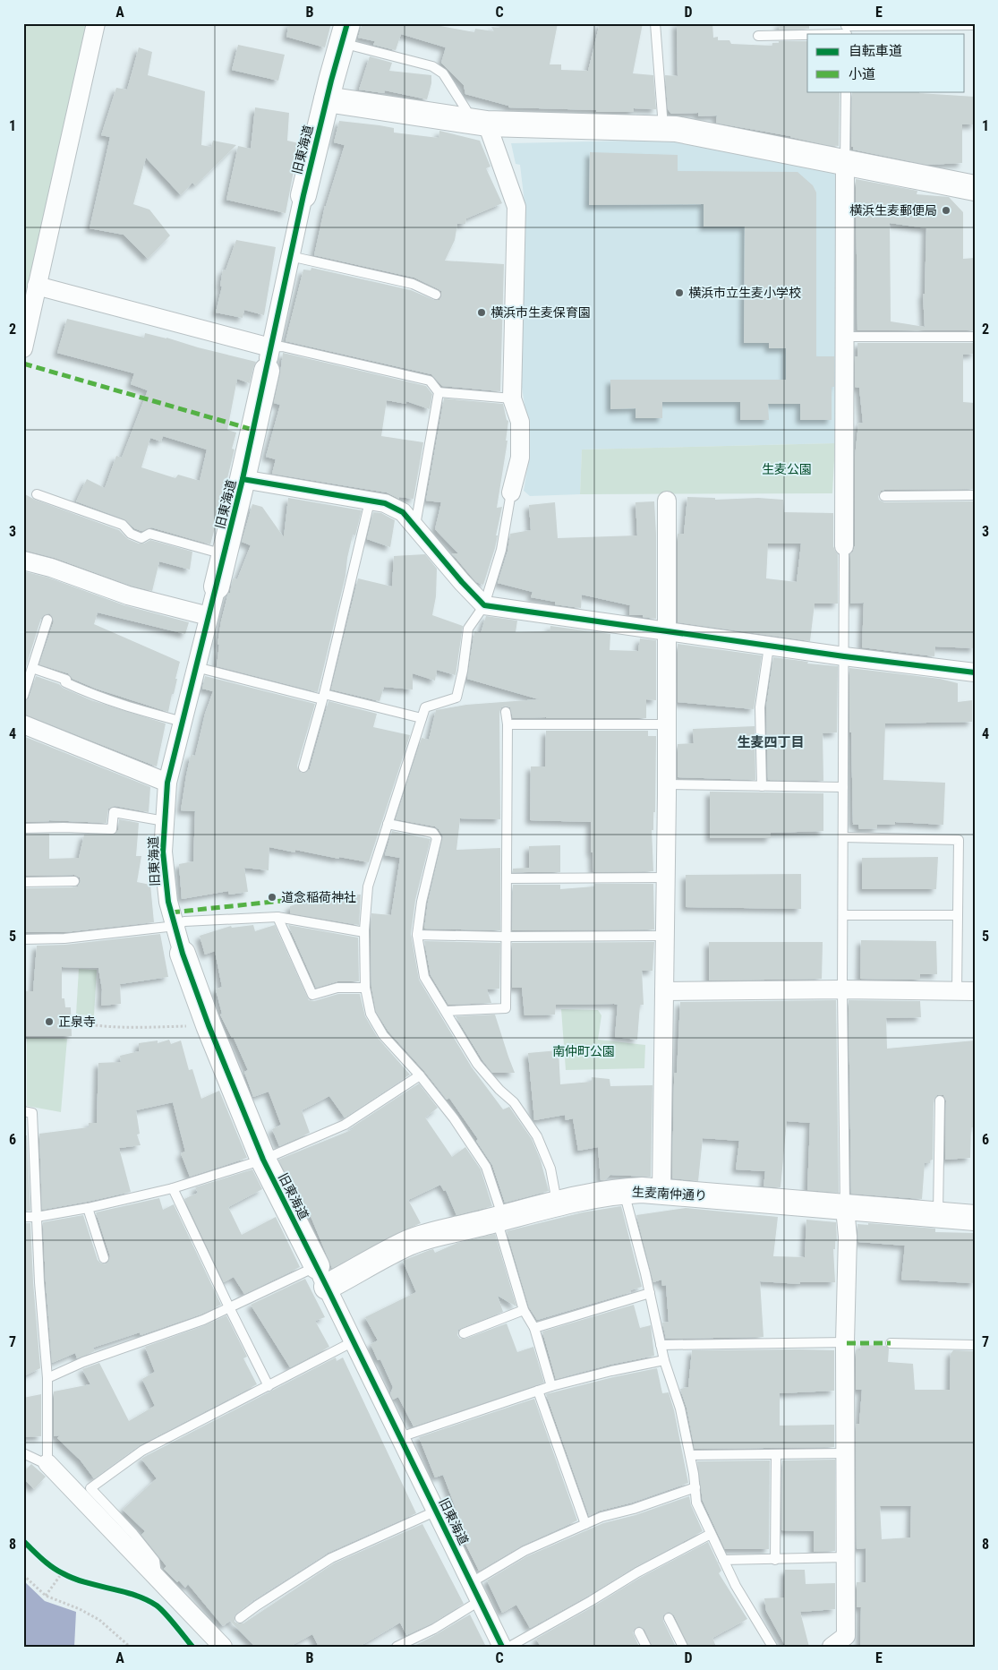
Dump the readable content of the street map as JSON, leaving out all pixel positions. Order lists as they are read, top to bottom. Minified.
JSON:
{"streets":{"street":["旧東海道","生麦南仲通り"]},"crossings":[["旧東海道","生麦南仲通り"]],"districts":["生麦四丁目"],"parks":["生麦公園","南仲町公園"],"places":["横浜生麦郵便局","横浜市立生麦小学校","横浜市生麦保育園","道念稲荷神社","正泉寺"],"legend":["自転車道","小道"],"grid":{"columns":["A","B","C","D","E"],"rows":["1","2","3","4","5","6","7","8"]}}
